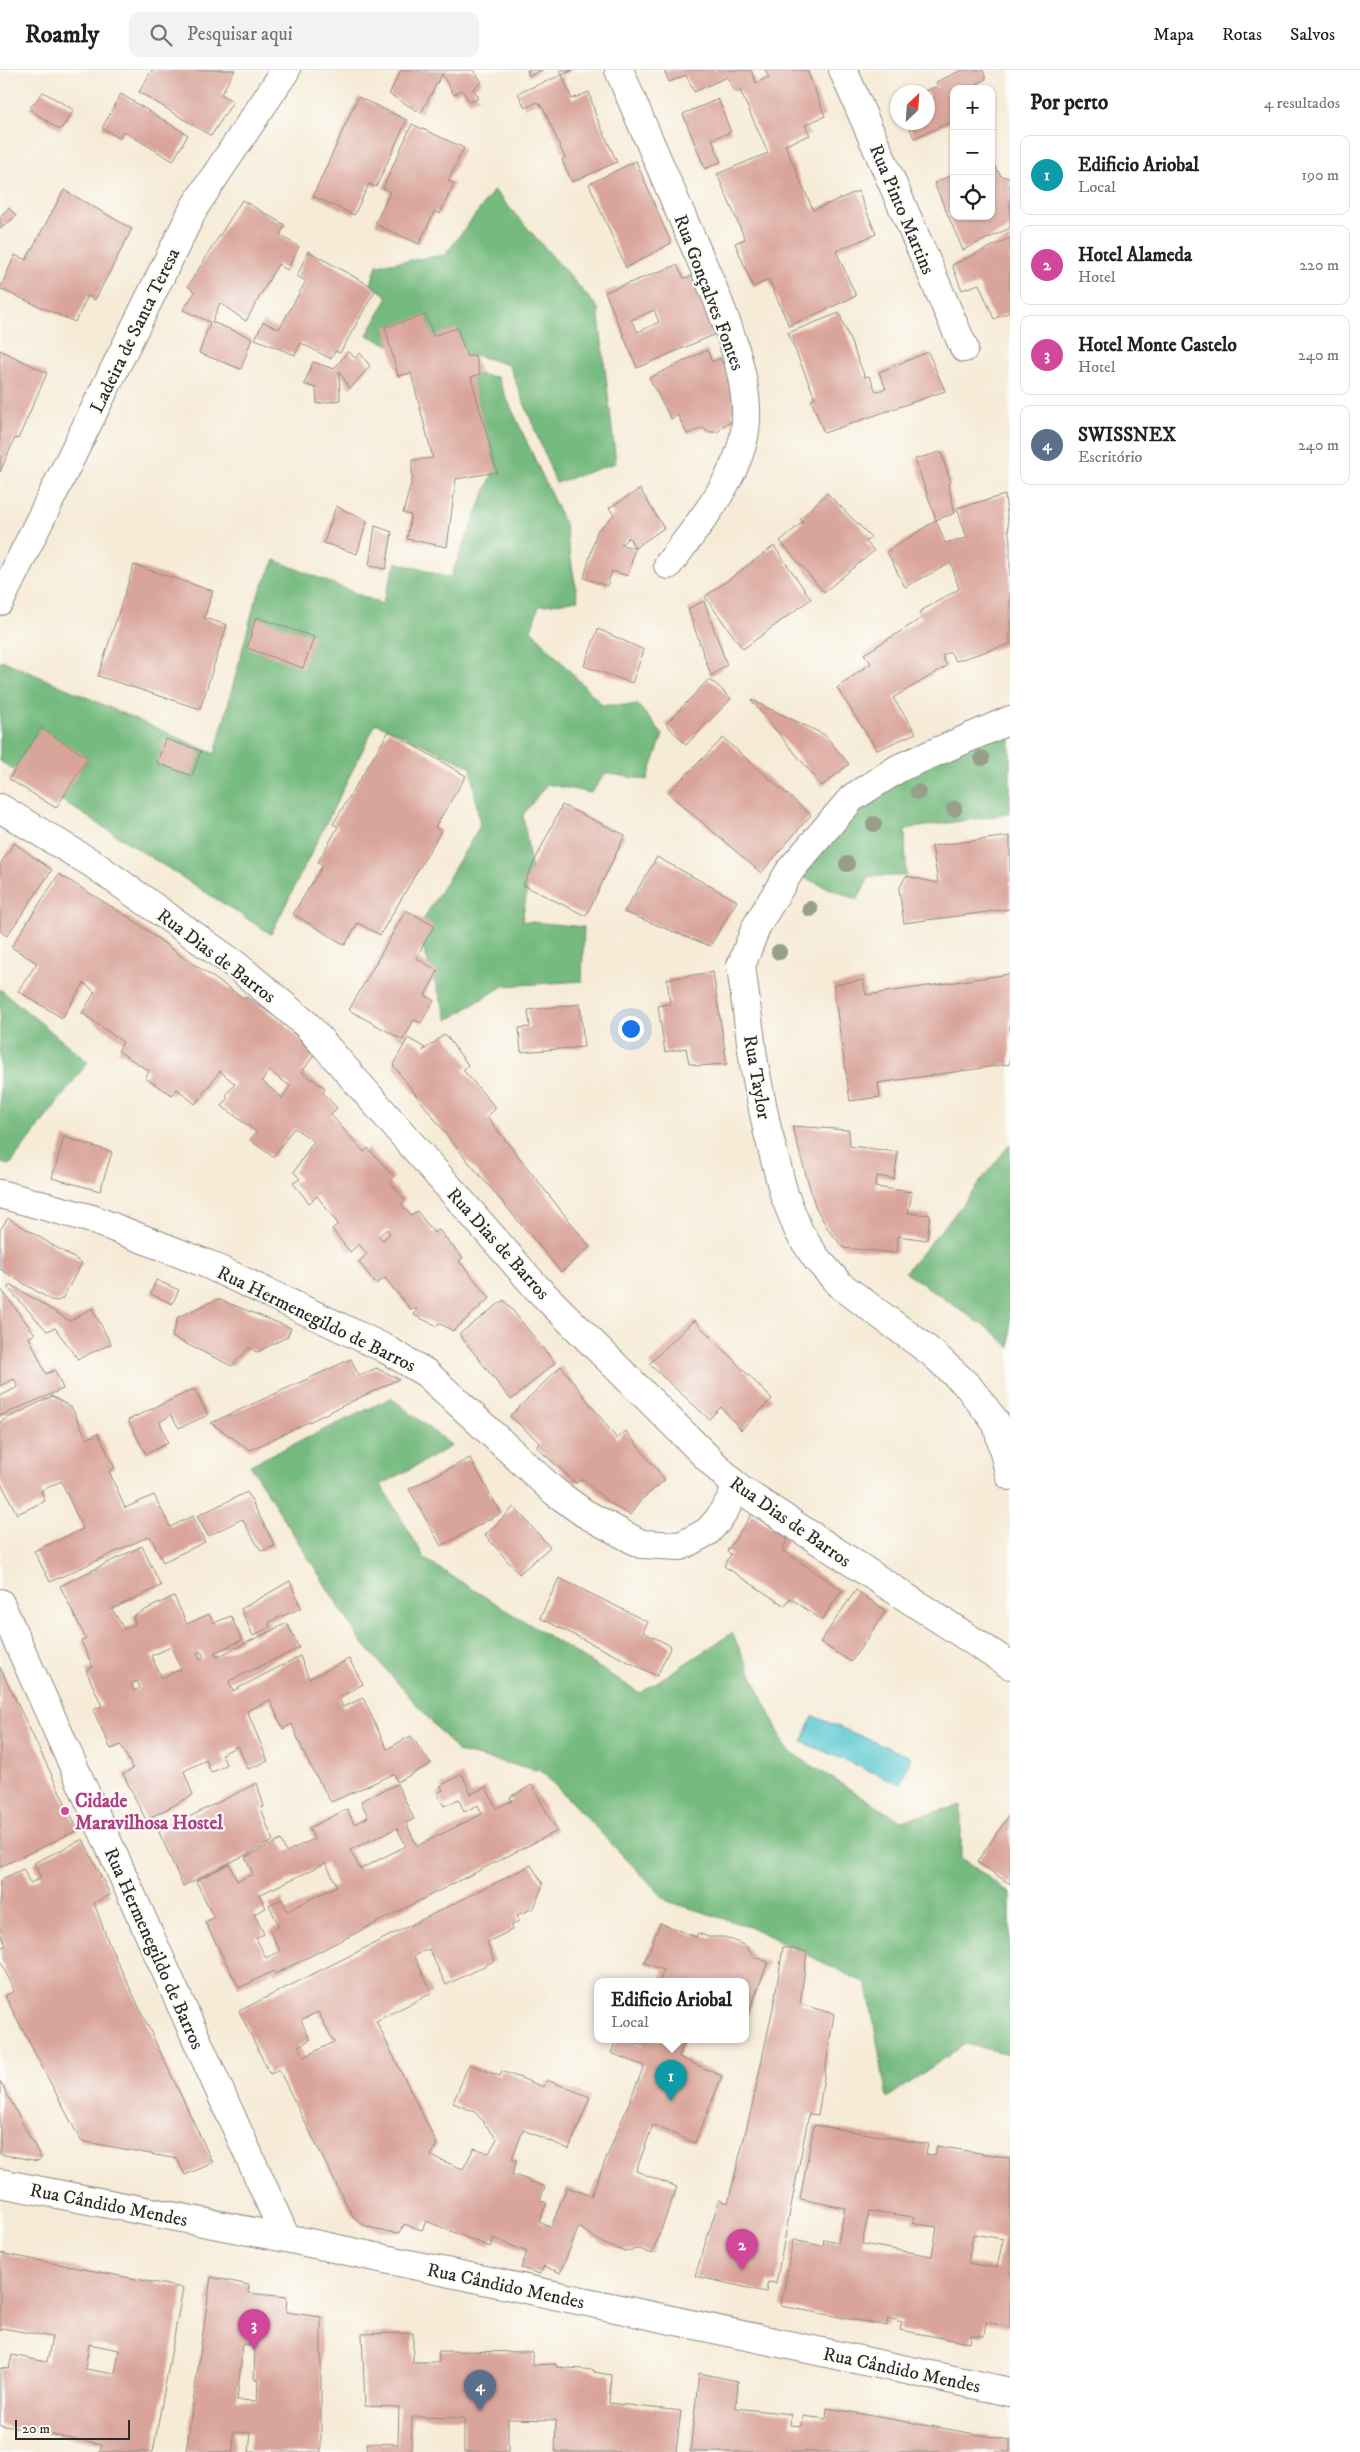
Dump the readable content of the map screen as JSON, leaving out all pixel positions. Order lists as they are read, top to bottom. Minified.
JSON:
{"streets":{"street":["Rua Pinto Martins","Rua Gonçalves Fontes","Ladeira de Santa Teresa","Rua Dias de Barros","Rua Taylor","Rua Hermenegildo de Barros","Rua Cândido Mendes"]},"crossings":[["Rua Dias de Barros","Rua Hermenegildo de Barros"],["Rua Hermenegildo de Barros","Rua Cândido Mendes"]],"places":["Cidade Maravilhosa Hostel"],"scale_bar":"20 m","north":"top right","page":{"header":"Roamly","search":"Pesquisar aqui","nav":["Mapa","Rotas","Salvos"],"heading":["Por perto","4 resultados"],"map_buttons":["+","−"],"list":[{"mark":"1","name":"Edificio Ariobal","note":"Local","value":"190 m"},{"mark":"2","name":"Hotel Alameda","note":"Hotel","value":"220 m"},{"mark":"3","name":"Hotel Monte Castelo","note":"Hotel","value":"240 m"},{"mark":"4","name":"SWISSNEX","note":"Escritório","value":"240 m"}],"popup":["Edificio Ariobal","Local"],"pins":["1","2","3","4"],"scale":"20 m"}}
